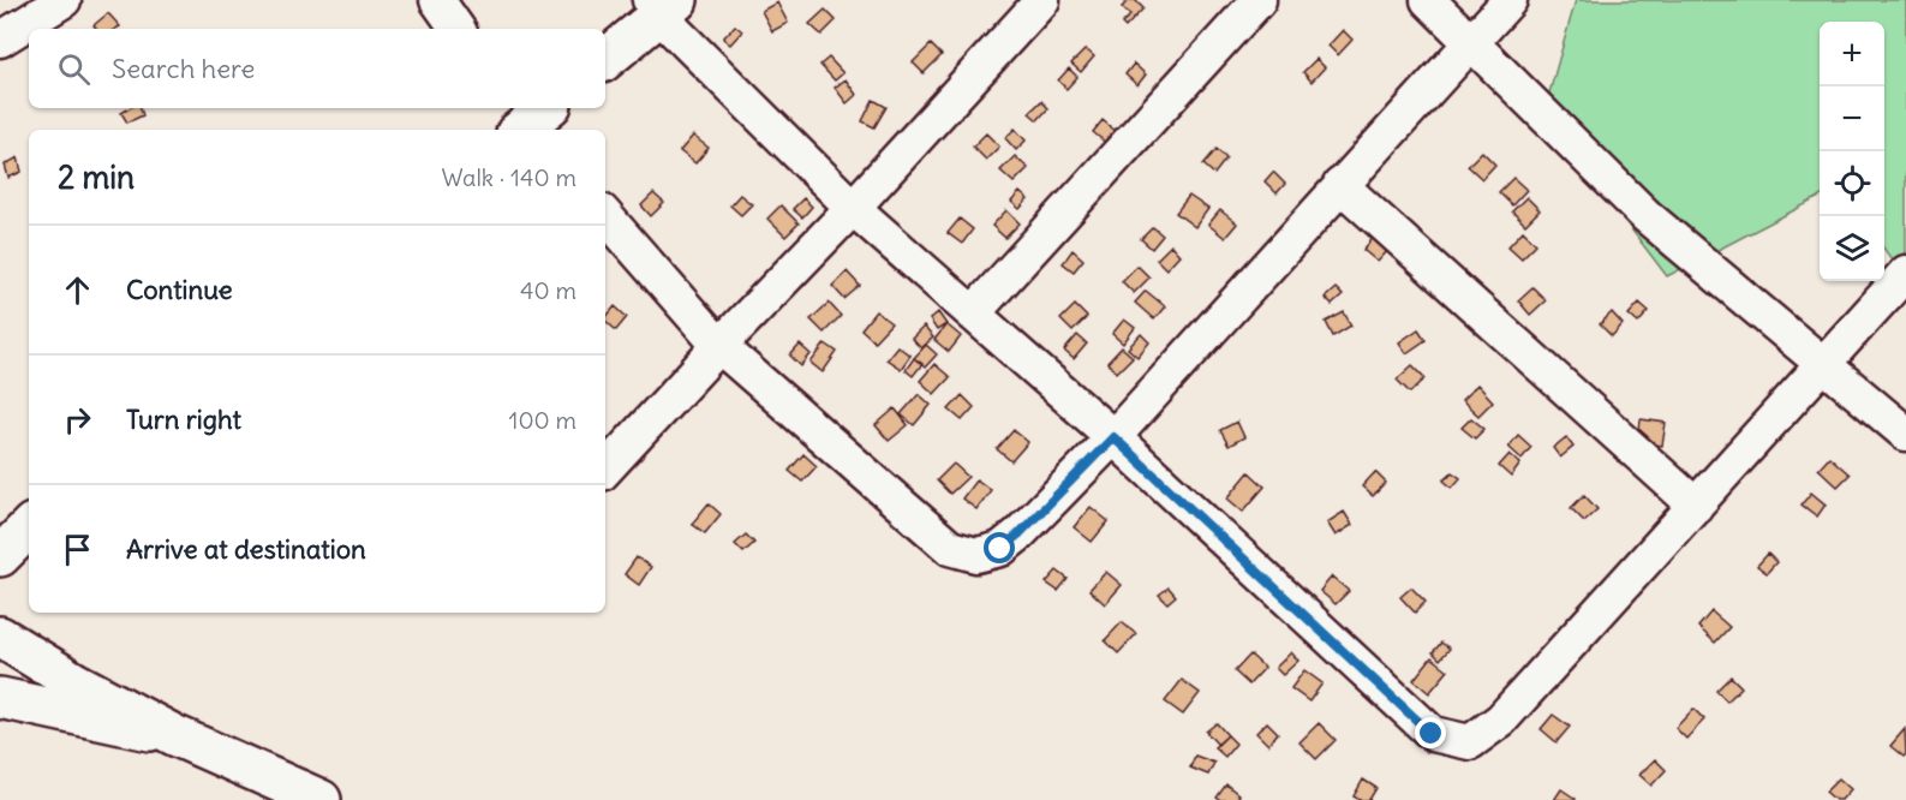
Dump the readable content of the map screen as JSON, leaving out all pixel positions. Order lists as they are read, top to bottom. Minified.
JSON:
{"page":{"map_buttons":["+","−"],"search":"Search here","heading":["2 min","Walk · 140 m"],"list":[["Continue","40 m"],["Turn right","100 m"],"Arrive at destination"]}}
